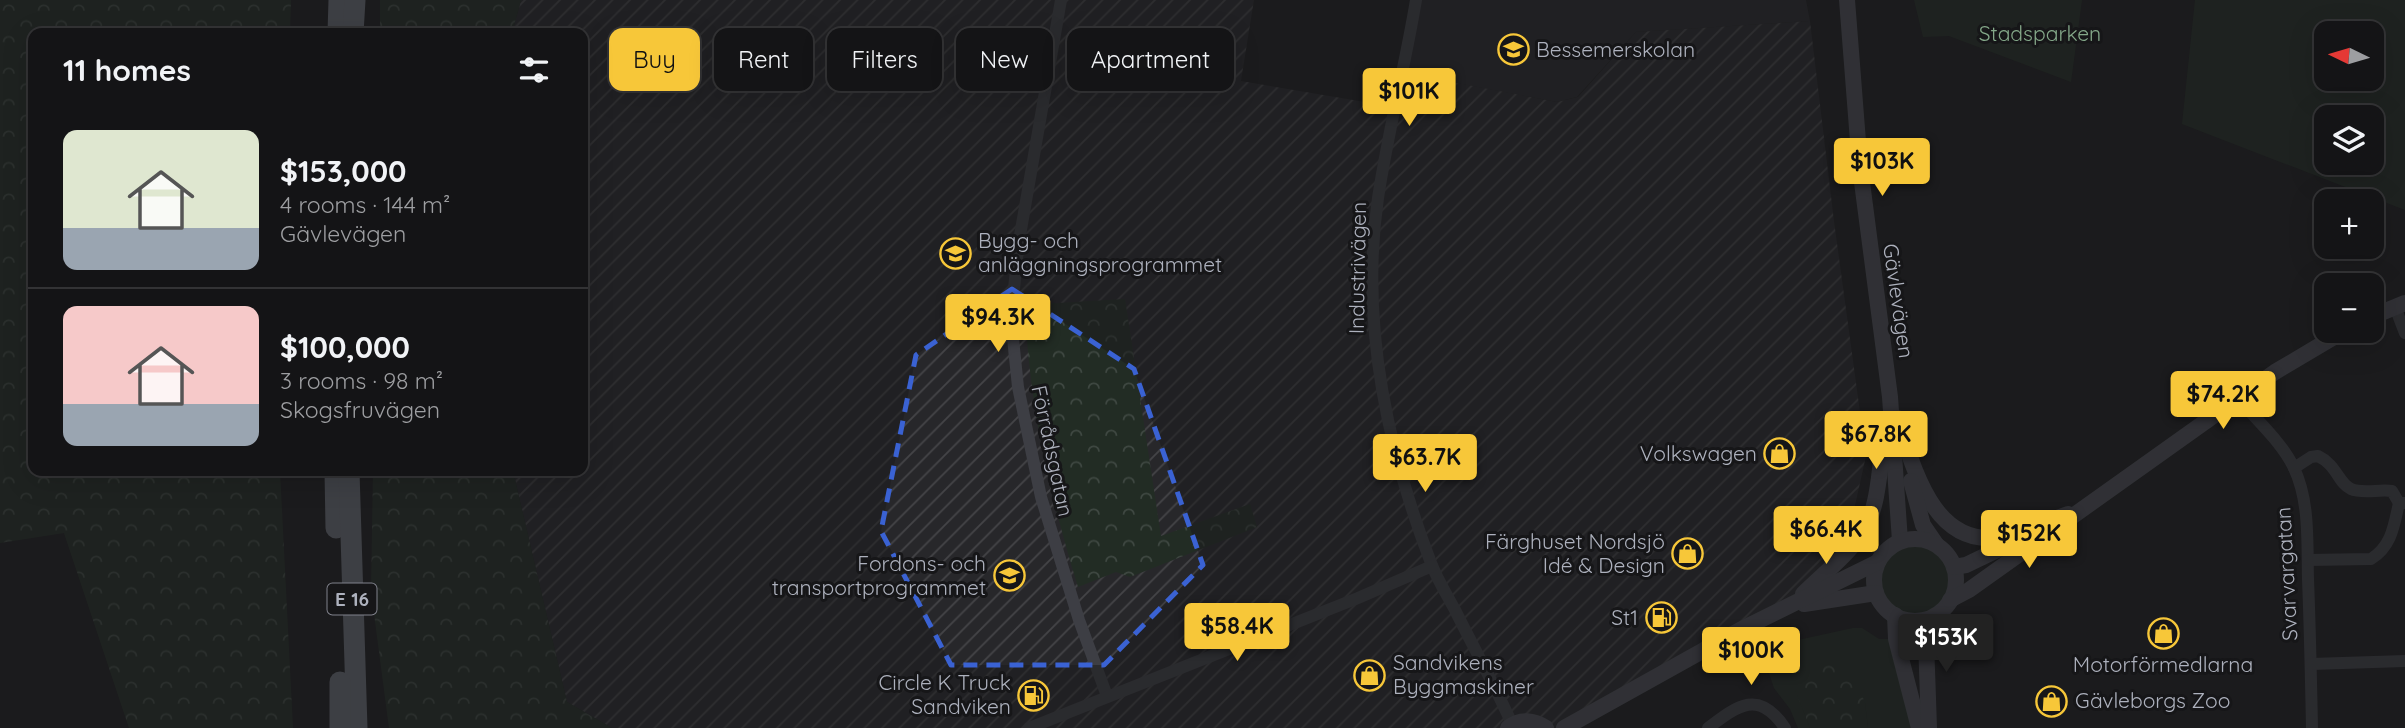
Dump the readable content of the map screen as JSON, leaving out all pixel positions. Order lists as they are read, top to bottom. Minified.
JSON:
{"streets":{"highway":["E 16"],"main road":["Gävlevägen"],"street":["Industrivägen","Förrådsgatan","Svarvargatan"]},"parks":["Stadsparken"],"places":{"school or university":["Bessemerskolan","Bygg- och anläggningsprogrammet","Fordons- och transportprogrammet"],"shop":["Volkswagen","Färghuset Nordsjö Idé & Design","Motorförmedlarna","Sandvikens Byggmaskiner","Gävleborgs Zoo"],"fuel station":["St1","Circle K Truck Sandviken"]},"north":"left","page":{"map_buttons":["+","−"],"chip":["Buy","Rent","Filters","New","Apartment"],"heading":"11 homes","price":["$101K","$103K","$94.3K","$74.2K","$67.8K","$63.7K","$66.4K","$152K","$58.4K","$153K","$100K"],"list":[{"name":"$153,000","note":"4 rooms · 144 m² · Gävlevägen"},{"name":"$100,000","note":"3 rooms · 98 m² · Skogsfruvägen"}]}}
